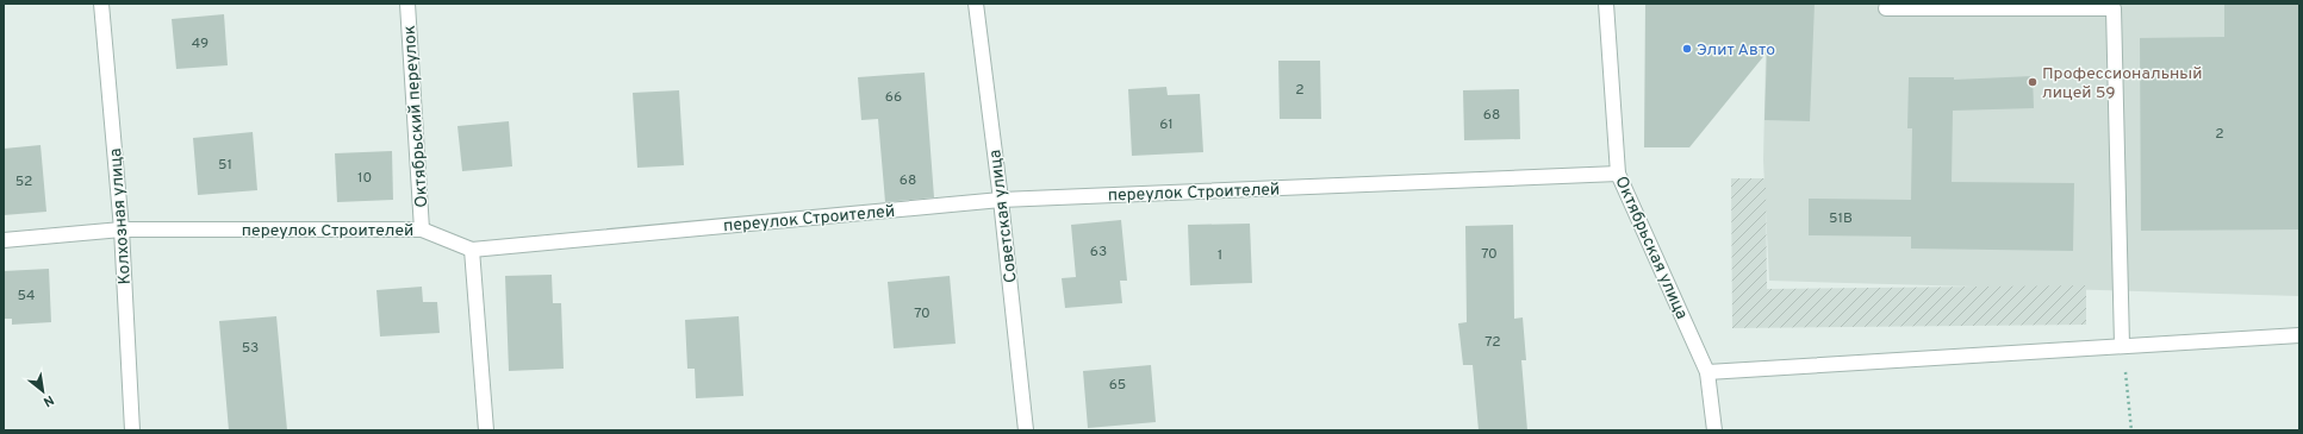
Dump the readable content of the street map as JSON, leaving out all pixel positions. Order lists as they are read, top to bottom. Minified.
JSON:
{"streets":{"street":["Октябрьский переулок","переулок Строителей","Колхозная улица","Советская улица","Октябрьская улица"]},"crossings":[["Октябрьский переулок","переулок Строителей"],["переулок Строителей","Колхозная улица"],["переулок Строителей","Советская улица"],["переулок Строителей","Октябрьская улица"]],"places":["Элит Авто","Профессиональный лицей 59"],"house_numbers":["49","2","66","68","61","2","51","10","68","52","51В","63","70","1","54","70","72","53","65"],"north":"bottom right"}
